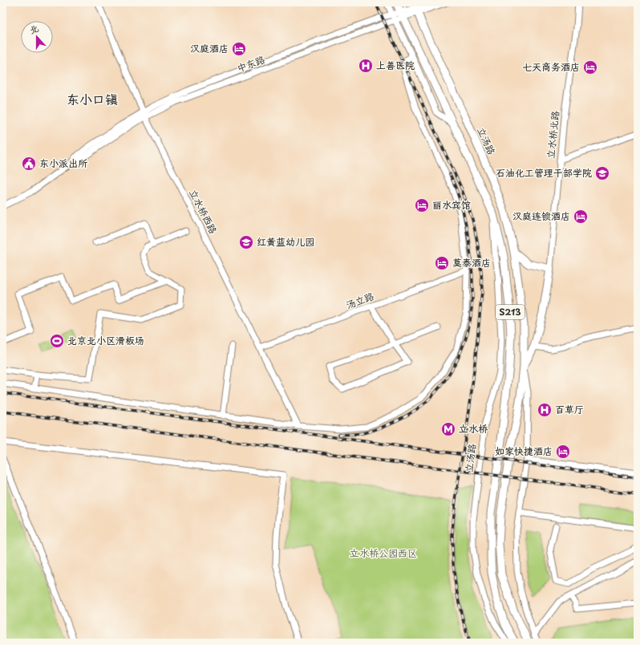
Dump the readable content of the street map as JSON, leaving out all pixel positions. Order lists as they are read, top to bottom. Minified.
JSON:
{"streets":{"main road":["立汤路","S213"],"street":["中东路","立水桥北路","立水桥西路","汤立路"]},"crossings":[["中东路","立汤路"],["中东路","立水桥西路"],["立水桥西路","汤立路"]],"districts":["东小口镇"],"parks":["立水桥公园西区"],"places":{"hotel":["汉庭酒店","七天商务酒店","丽水宾馆","汉庭连锁酒店","莫泰酒店","如家快捷酒店"],"hospital":["上善医院","百草厅"],"public building":["东小派出所"],"school or university":["石油化工管理干部学院","红黄蓝幼儿园"],"sports":["北京北小区滑板场"],"metro station":["立水桥"]},"north":"top"}
